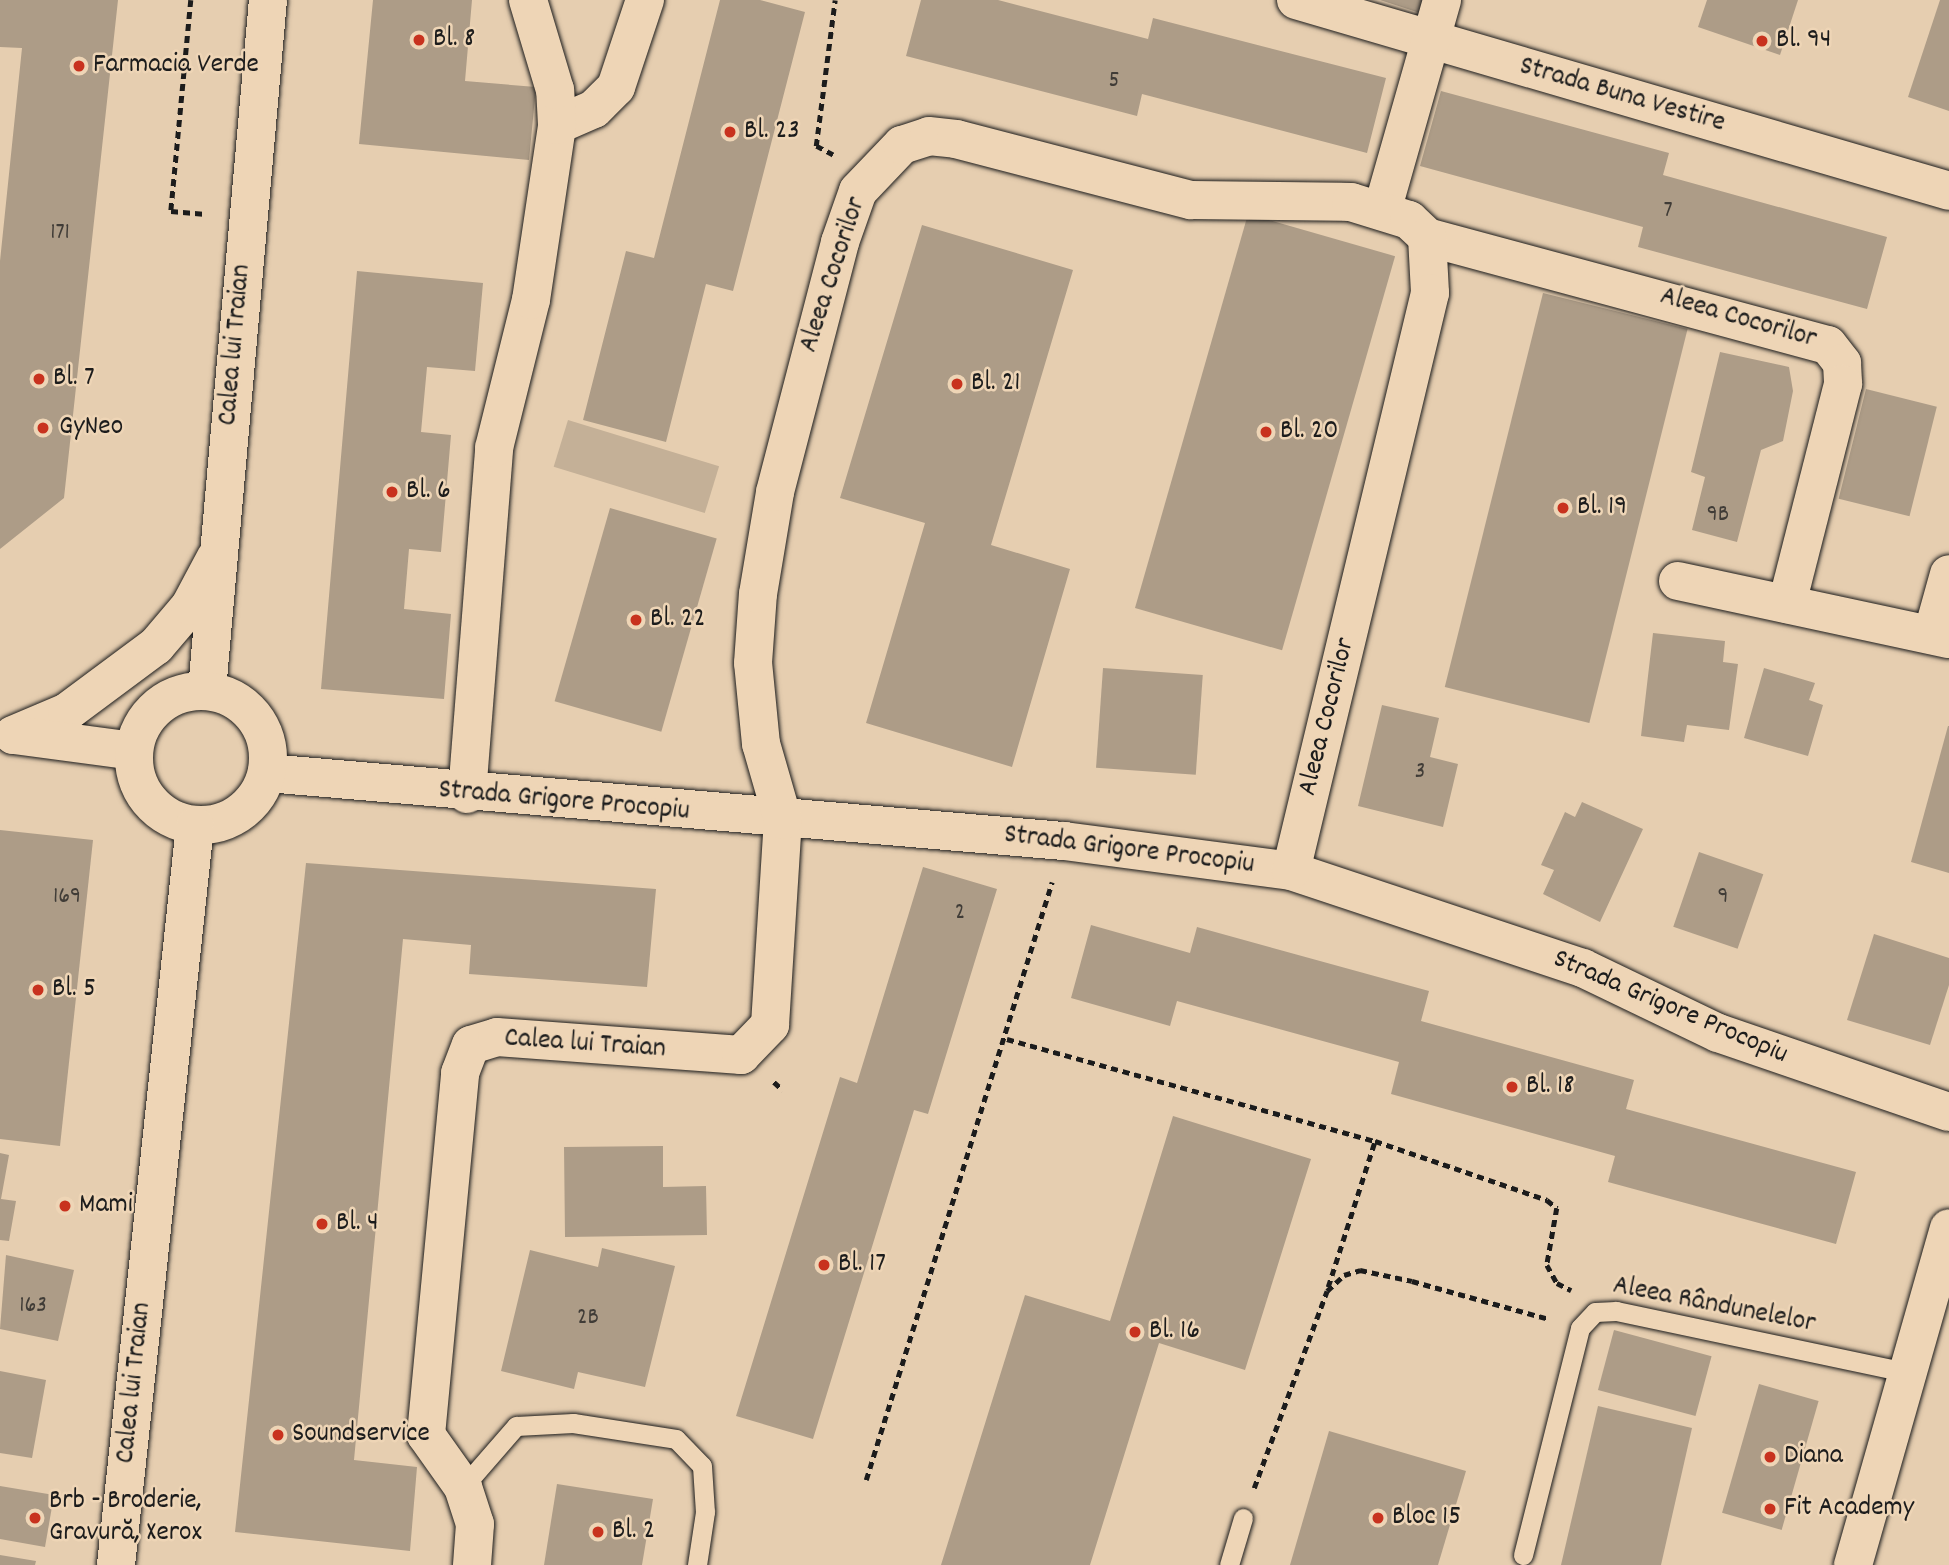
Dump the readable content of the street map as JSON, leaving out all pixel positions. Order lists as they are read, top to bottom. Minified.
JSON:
{"streets":{"street":["Strada Buna Vestire","Aleea Cocorilor","Calea lui Traian","Strada Grigore Procopiu"],"lane":["Aleea Rândunelelor"]},"crossings":[["Aleea Cocorilor","Calea lui Traian"],["Aleea Cocorilor","Strada Grigore Procopiu"],["Calea lui Traian","Strada Grigore Procopiu"]],"places":["Bl. 8","Bl. 94","Farmacia Verde","Bl. 23","Bl. 7","Bl. 21","GyNeo","Bl. 20","Bl. 6","Bl. 19","Bl. 22","Bl. 5","Bl. 18","Mami","Bl. 4","Bl. 17","Bl. 16","Soundservice","Diana","Fit Academy","Brb - Broderie, Gravură, Xerox","Bloc 15","Bl. 2"],"house_numbers":["5","7","171","9B","3","169","9","2","163","2B"]}
